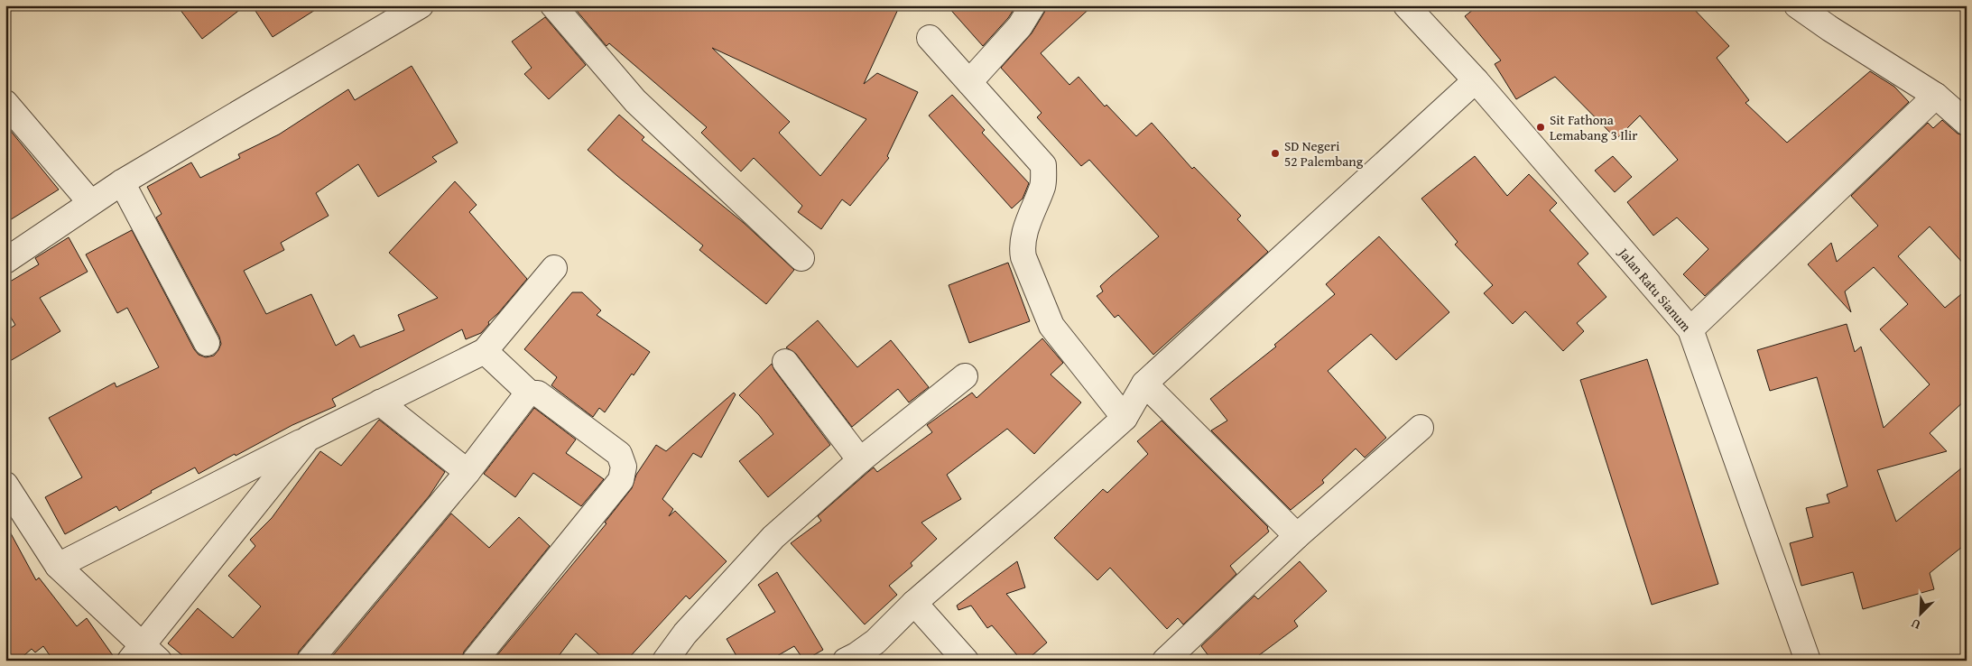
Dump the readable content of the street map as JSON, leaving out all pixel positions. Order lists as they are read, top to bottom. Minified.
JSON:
{"streets":{"street":["Jalan Ratu Sianum"]},"places":["Sit Fathona Lemabang 3 Ilir","SD Negeri 52 Palembang"],"north":"bottom left"}
